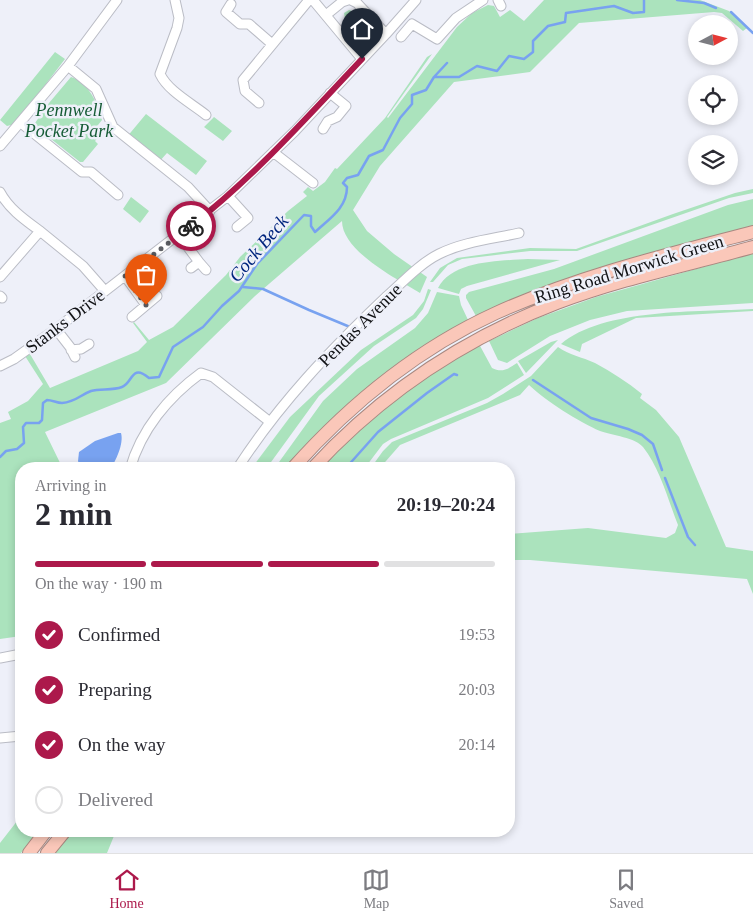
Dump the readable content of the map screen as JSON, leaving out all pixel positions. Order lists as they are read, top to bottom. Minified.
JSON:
{"streets":{"highway":["Ring Road Morwick Green"],"street":["Stanks Drive","Pendas Avenue"]},"water":["Cock Beck"],"parks":["Pennwell Pocket Park"],"north":"right","page":{"heading":["2 min","Arriving in","20:19–20:24"],"bar":"On the way · 190 m","list":[["Confirmed","19:53"],["Preparing","20:03"],["On the way","20:14"],"Delivered"],"tabs":["Home","Map","Saved"]}}
